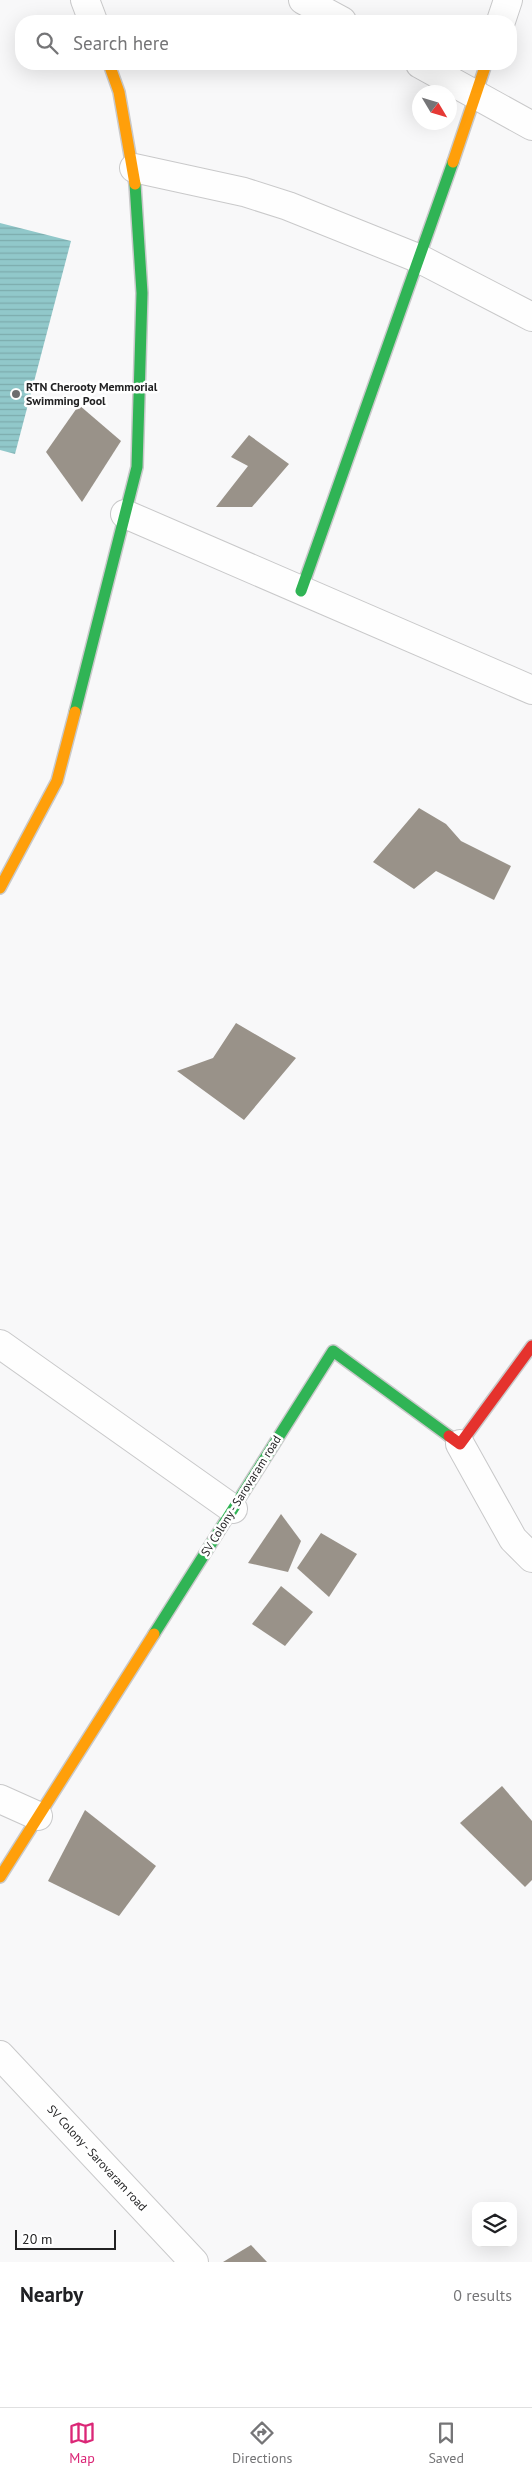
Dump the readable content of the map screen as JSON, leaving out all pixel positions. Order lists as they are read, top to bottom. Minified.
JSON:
{"streets":{"street":["SV Colony - Sarovaram road"]},"places":["RTN Cherooty Memmorial Swimming Pool"],"scale_bar":"20 m","north":"bottom right","page":{"search":"Search here","scale":"20 m","heading":["Nearby","0 results"],"nav":["Map","Directions","Saved"]}}
